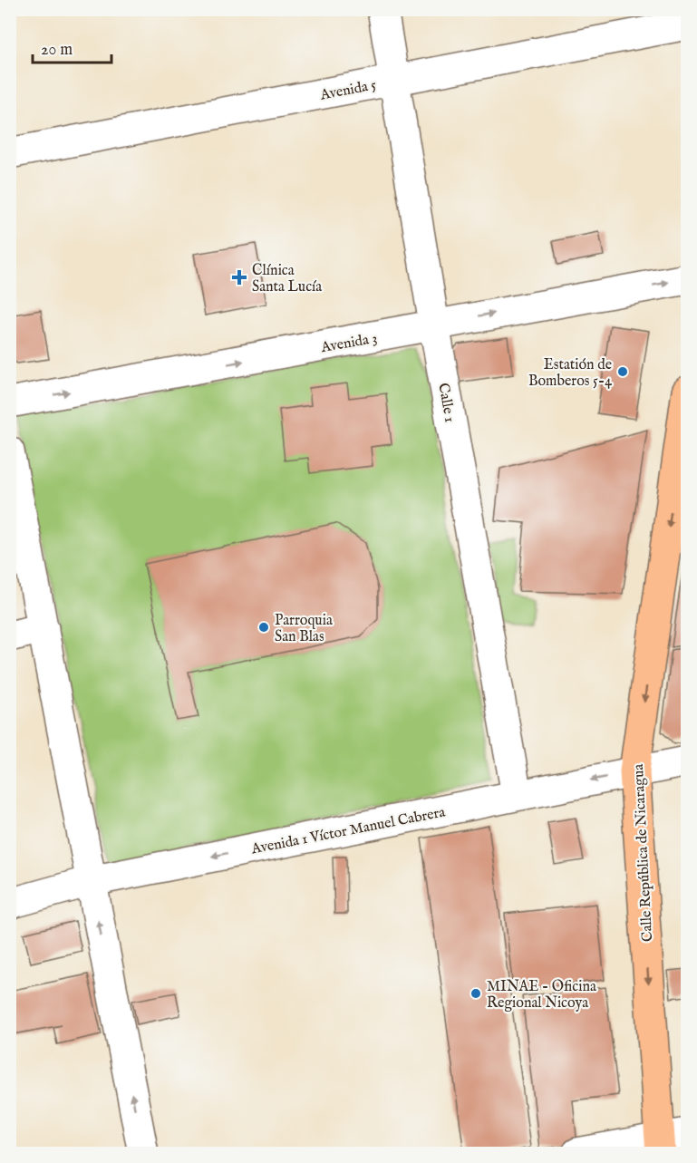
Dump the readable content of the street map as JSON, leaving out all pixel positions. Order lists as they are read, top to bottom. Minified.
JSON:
{"streets":{"main road":["Calle República de Nicaragua"],"street":["Avenida 5","Avenida 3","Calle 1","Avenida 1 Víctor Manuel Cabrera"]},"crossings":[["Avenida 5","Calle 1"],["Avenida 3","Calle 1"],["Calle 1","Avenida 1 Víctor Manuel Cabrera"],["Avenida 1 Víctor Manuel Cabrera","Calle República de Nicaragua"]],"one_way":["Avenida 3","Avenida 1 Víctor Manuel Cabrera","Calle República de Nicaragua"],"places":{"health":["Clínica Santa Lucía"],"other":["Estatión de Bomberos 5-4","Parroquia San Blas","MINAE - Oficina Regional Nicoya"]},"scale_bar":"20 m"}
